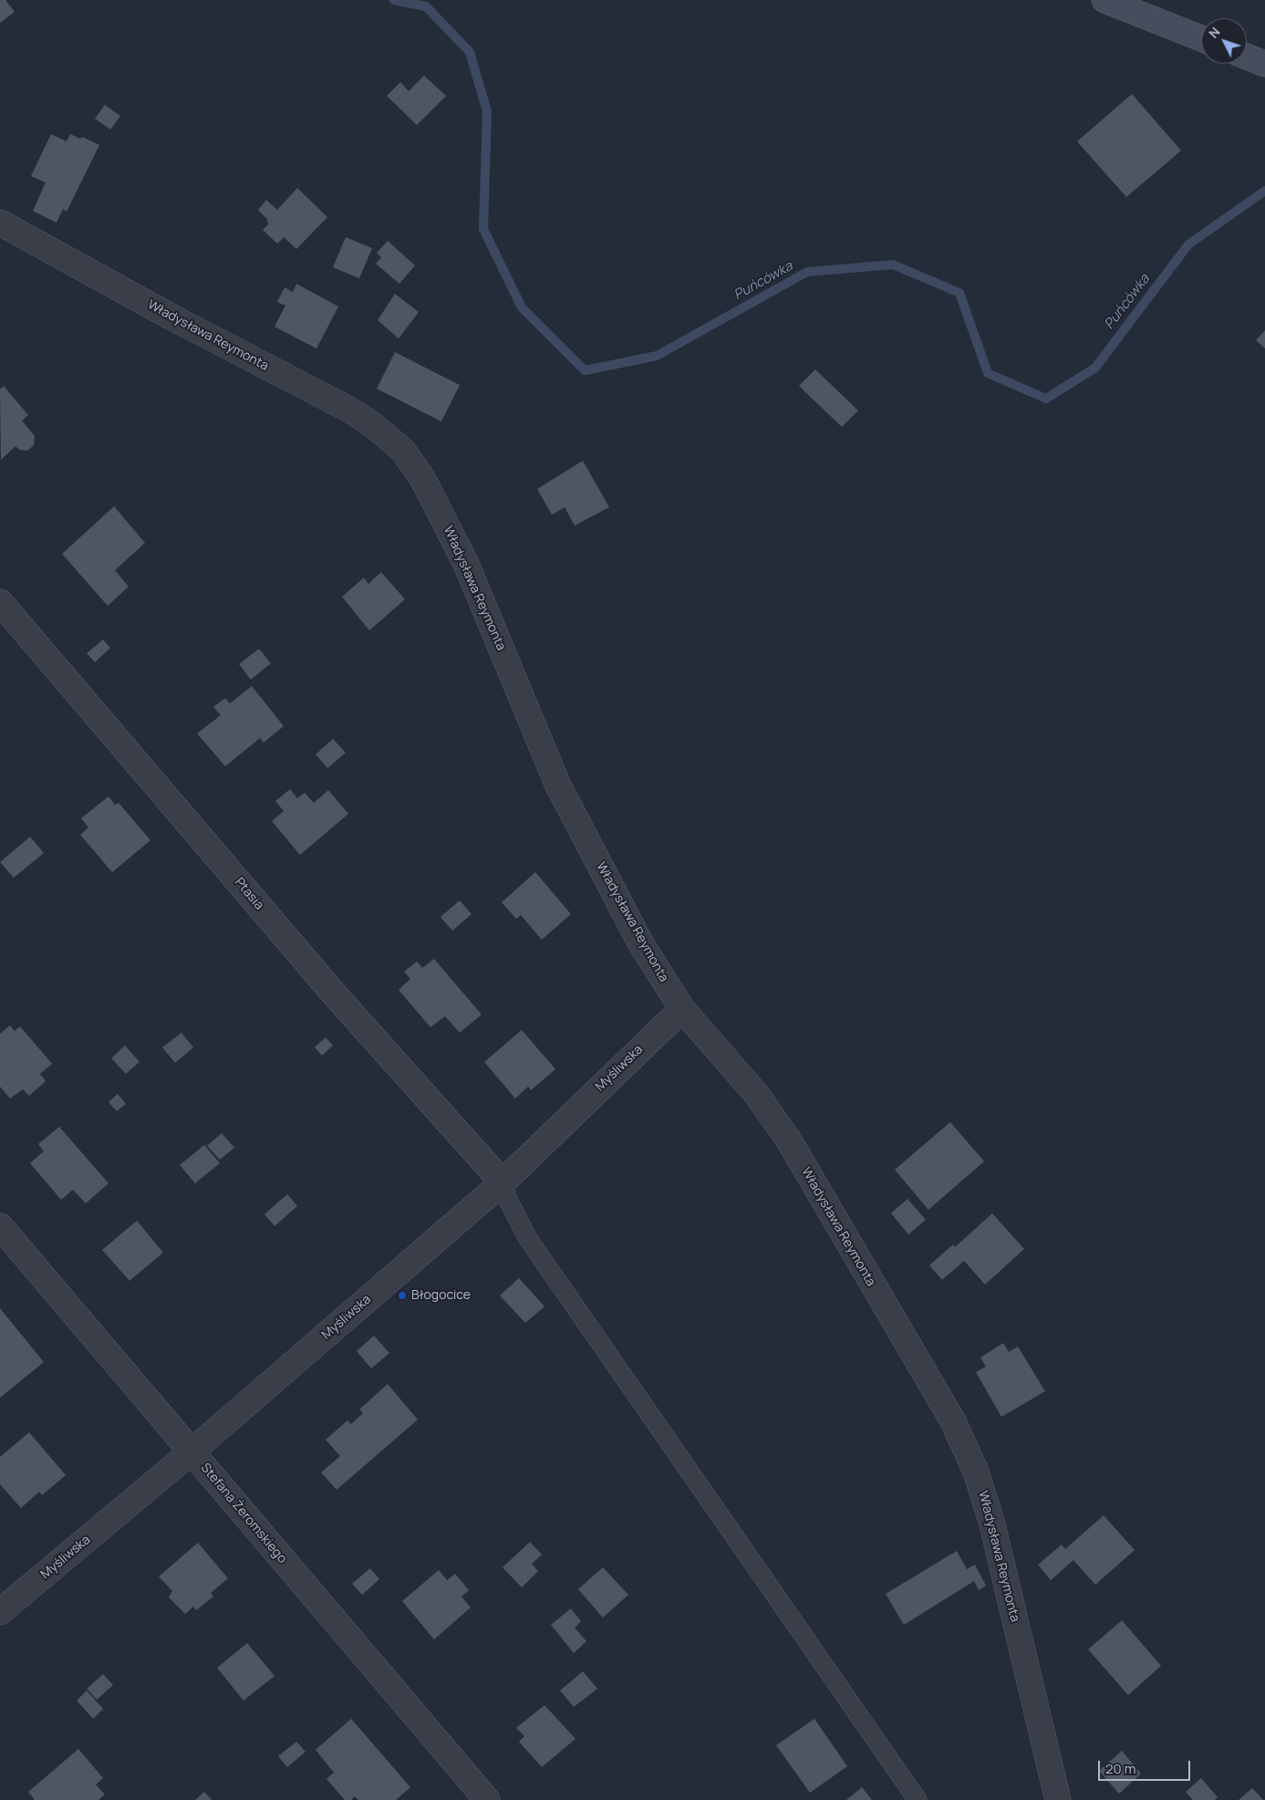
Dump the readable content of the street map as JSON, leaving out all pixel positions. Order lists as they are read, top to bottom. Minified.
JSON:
{"streets":{"street":["Władysława Reymonta","Ptasia","Myśliwska","Stefana Żeromskiego"]},"crossings":[["Władysława Reymonta","Myśliwska"],["Ptasia","Myśliwska"],["Myśliwska","Stefana Żeromskiego"]],"water":["Puńcówka"],"places":["Błogocice"],"scale_bar":"20 m","north":"top left"}
